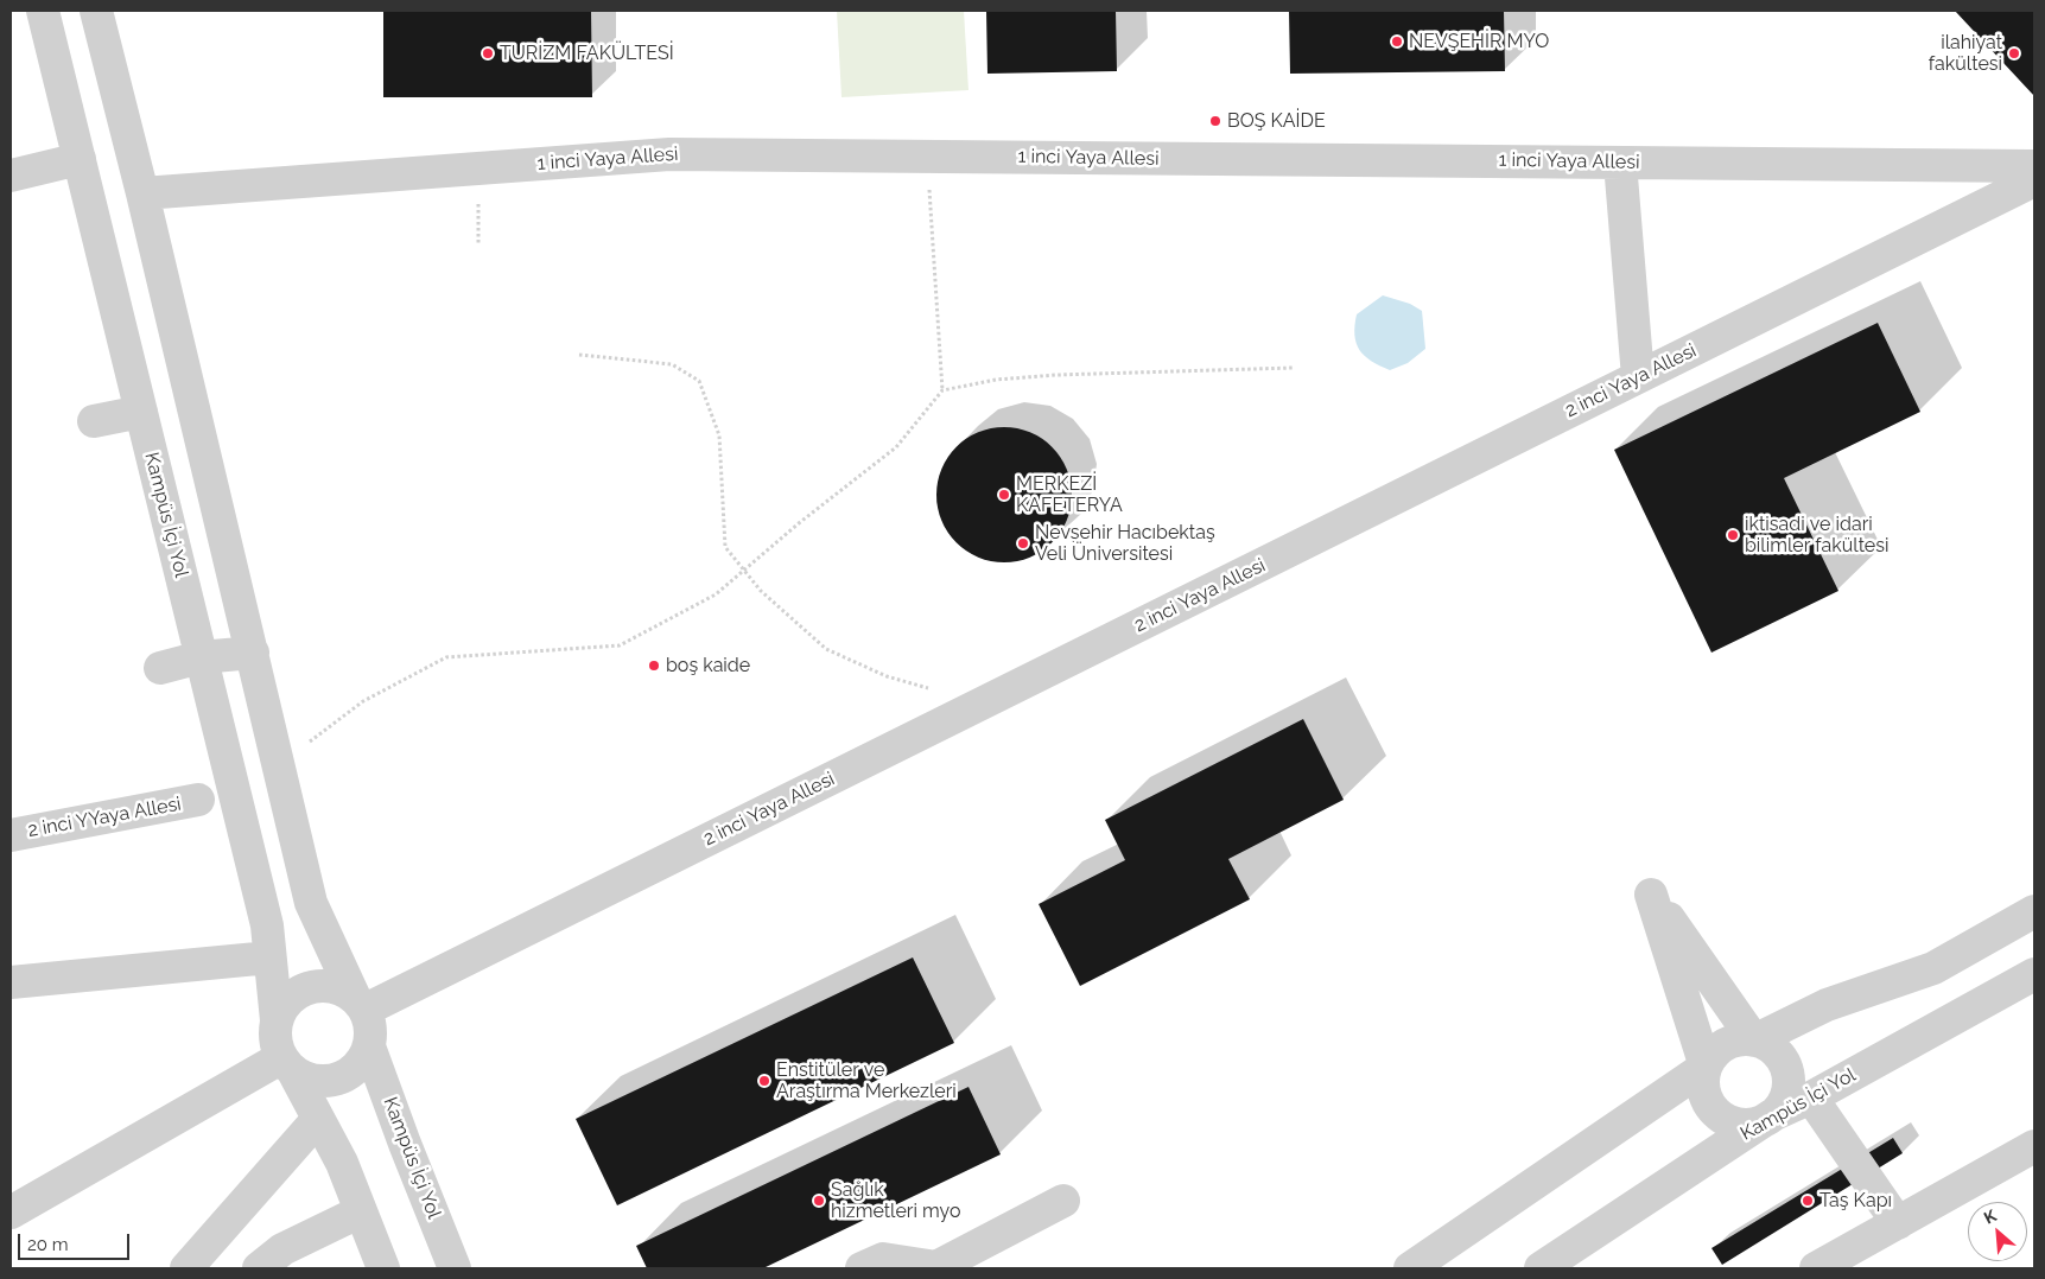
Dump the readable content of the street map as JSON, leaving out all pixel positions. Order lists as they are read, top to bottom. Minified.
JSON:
{"streets":{"street":["1 inci Yaya Allesi","2 inci Yaya Allesi","Kampüs İçi Yol","2 inci YYaya Allesi"]},"crossings":[["2 inci Yaya Allesi","Kampüs İçi Yol"]],"places":["NEVŞEHİR MYO","TURİZM FAKÜLTESİ","ilahiyat fakültesi","BOŞ KAİDE","MERKEZİ KAFETERYA","iktisadi ve idari bilimler fakültesi","Nevşehir Hacıbektaş Veli Üniversitesi","boş kaide","Enstitüler ve Araştırma Merkezleri","Sağlık hizmetleri myo","Taş Kapı"],"scale_bar":"20 m","north":"top left"}
